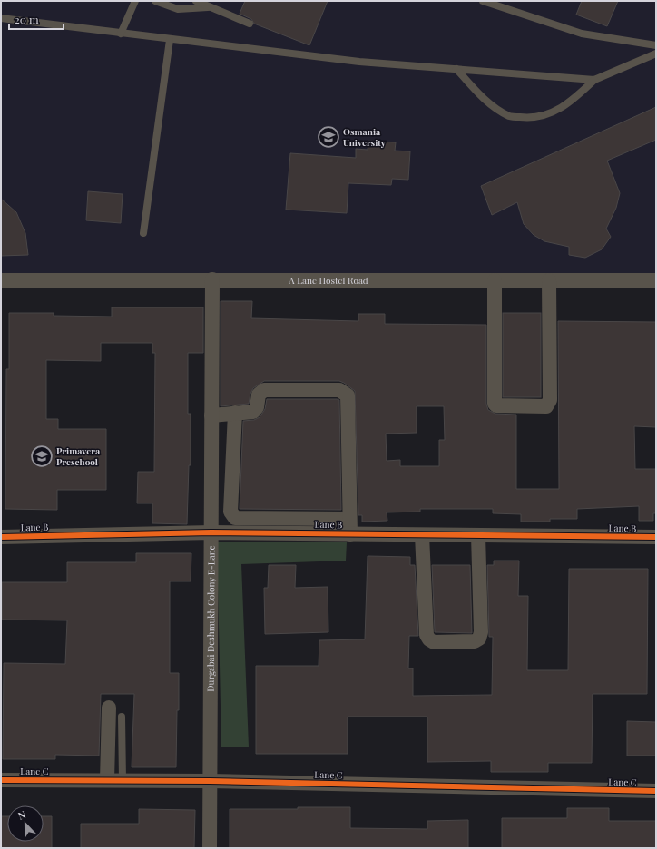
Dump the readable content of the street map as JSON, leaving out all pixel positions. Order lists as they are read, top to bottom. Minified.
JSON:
{"streets":{"street":["A Lane Hostel Road","Lane B","Durgabai Deshmukh Colony E-Lane","Lane C"]},"crossings":[["A Lane Hostel Road","Durgabai Deshmukh Colony E-Lane"],["Lane B","Durgabai Deshmukh Colony E-Lane"],["Durgabai Deshmukh Colony E-Lane","Lane C"]],"places":{"school or university":["Osmania University","Primavera Preschool"]},"scale_bar":"20 m","north":"top"}
